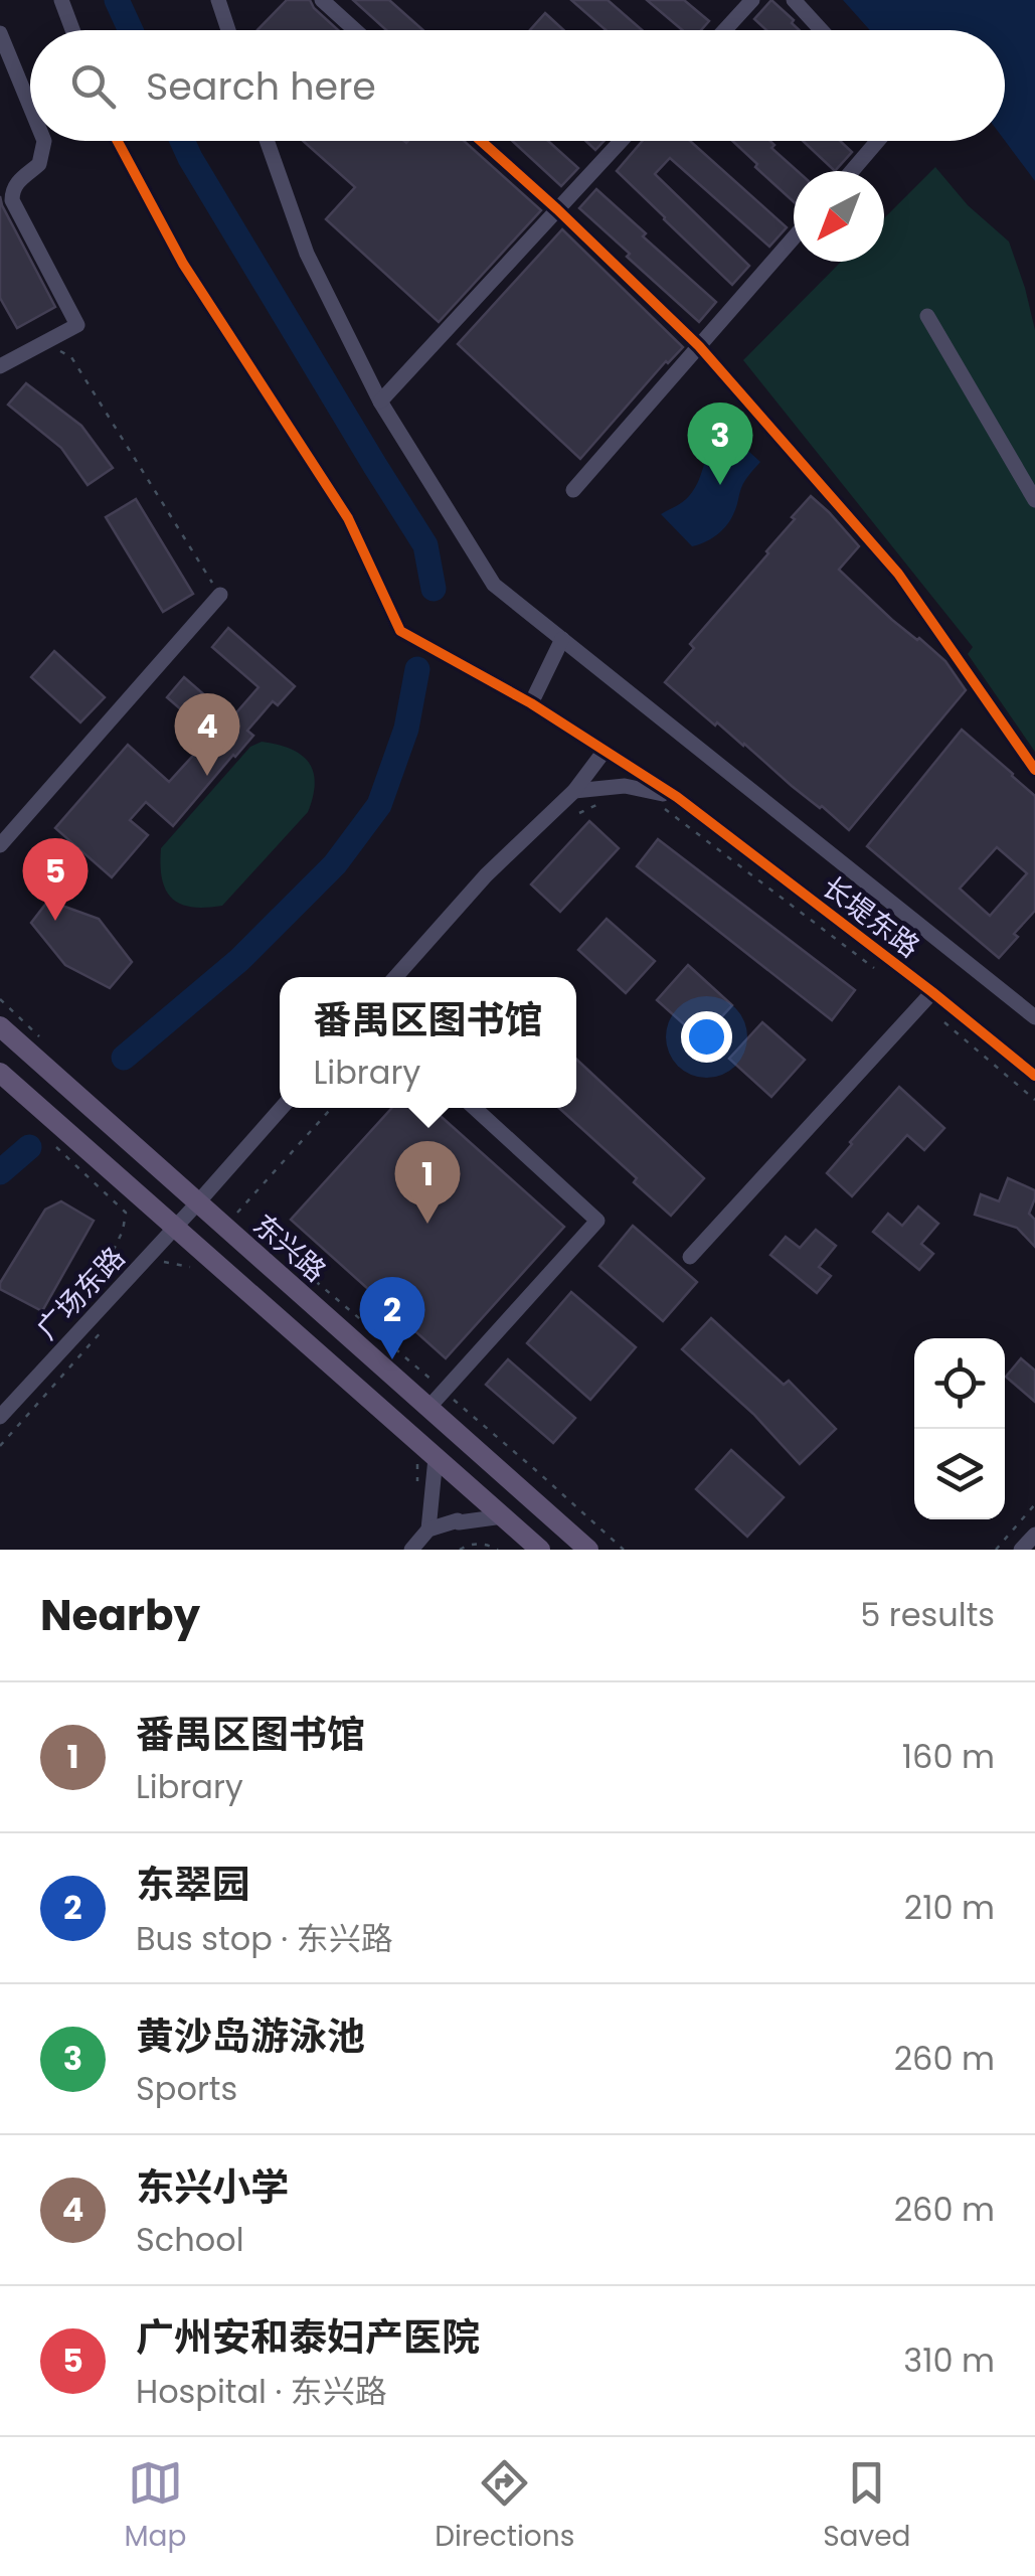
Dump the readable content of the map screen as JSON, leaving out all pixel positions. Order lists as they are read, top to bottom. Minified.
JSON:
{"streets":{"main road":["东兴路"],"street":["长堤东路","广场东路"]},"crossings":[["东兴路","广场东路"]],"north":"bottom left","page":{"search":"Search here","pins":["3","4","5","1","2"],"popup":["番禺区图书馆","Library"],"heading":["Nearby","5 results"],"list":[{"mark":"1","name":"番禺区图书馆","note":"Library","value":"160 m"},{"mark":"2","name":"东翠园","note":"Bus stop · 东兴路","value":"210 m"},{"mark":"3","name":"黄沙岛游泳池","note":"Sports","value":"260 m"},{"mark":"4","name":"东兴小学","note":"School","value":"260 m"},{"mark":"5","name":"广州安和泰妇产医院","note":"Hospital · 东兴路","value":"310 m"}],"nav":["Map","Directions","Saved"]}}
